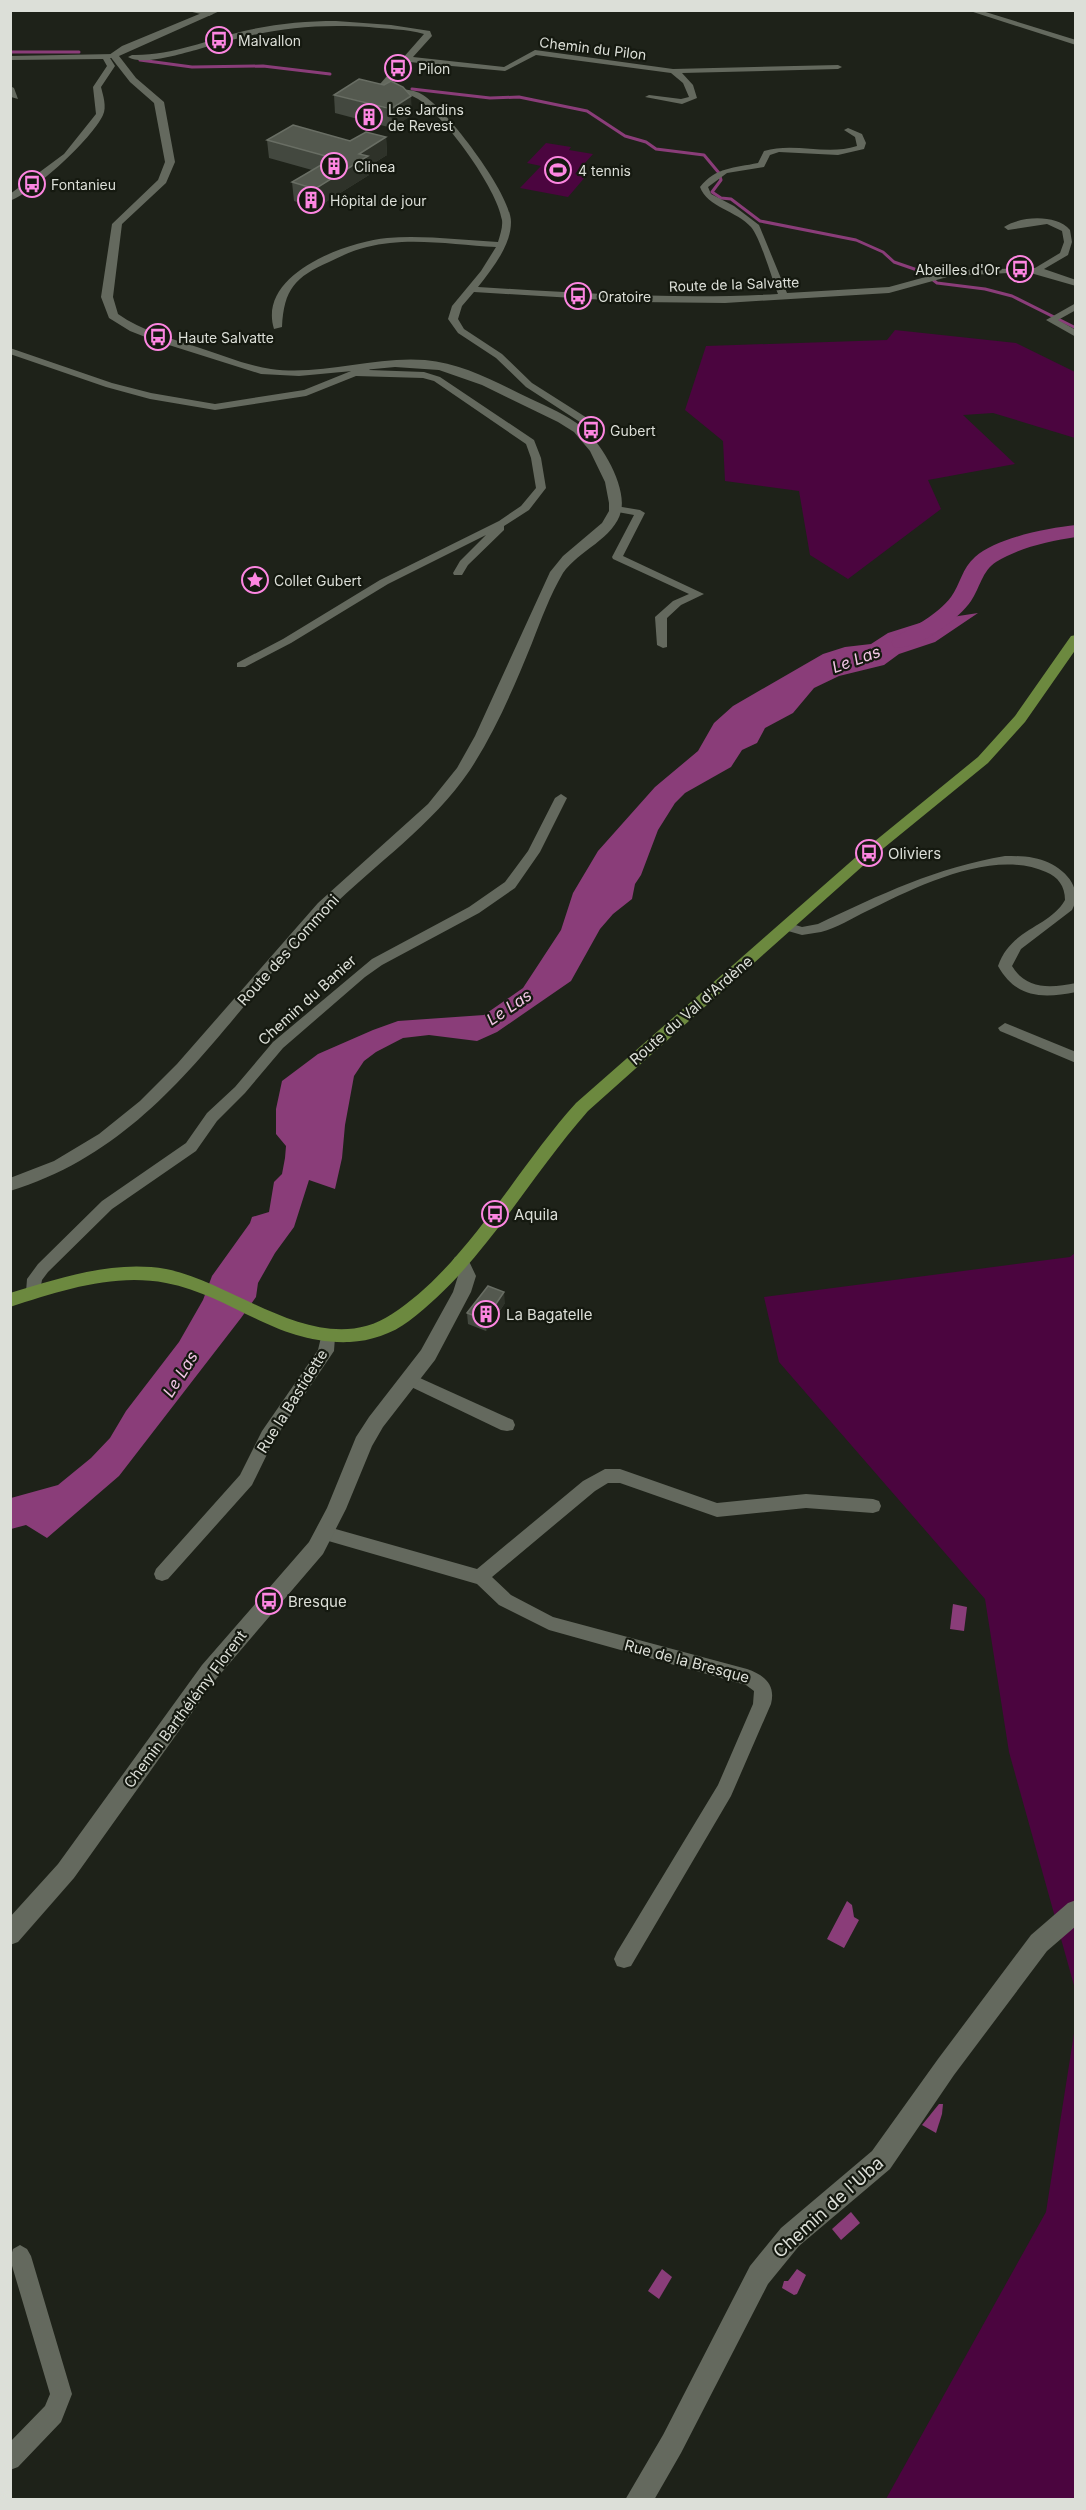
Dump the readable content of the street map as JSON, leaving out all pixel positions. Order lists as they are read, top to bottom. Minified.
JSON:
{"streets":{"main road":["Route du Val d'Ardène"],"street":["Chemin du Pilon","Route de la Salvatte","Route des Commoni","Chemin du Banier","Rue la Bastidette","Rue de la Bresque","Chemin Barthélémy Florent","Chemin de l'Uba"]},"crossings":[["Chemin du Banier","Route du Val d'Ardène"],["Route du Val d'Ardène","Rue la Bastidette"],["Route du Val d'Ardène","Chemin Barthélémy Florent"],["Rue de la Bresque","Chemin Barthélémy Florent"]],"water":["Le Las"],"places":{"bus stop":["Malvallon","Pilon","Fontanieu","Abeilles d'Or","Oratoire","Haute Salvatte","Gubert","Oliviers","Aquila","Bresque"],"building":["Les Jardins de Revest","Clinea","Hôpital de jour","La Bagatelle"],"sports":["4 tennis"],"place":["Collet Gubert"]}}
